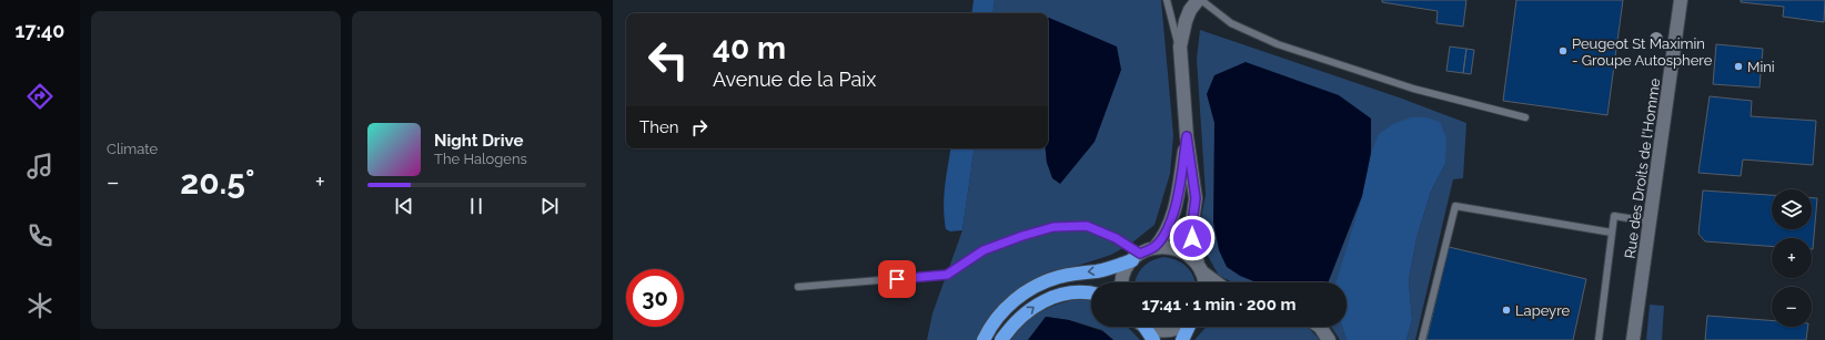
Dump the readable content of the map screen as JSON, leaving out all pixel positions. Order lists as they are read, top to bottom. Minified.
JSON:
{"streets":{"street":["Rue des Droits de l'Homme"]},"places":["Peugeot St Maximin - Groupe Autosphere","Mini","Lapeyre"],"page":{"tabs":"17:40","tile":"Climate","turn":["40 m","Avenue de la Paix"],"then":"Then","song":["Night Drive","The Halogens"],"heat":["−","20.5°","+"],"map_buttons":["+","−"],"limit":"30","trip":"17:41 · 1 min · 200 m"}}
